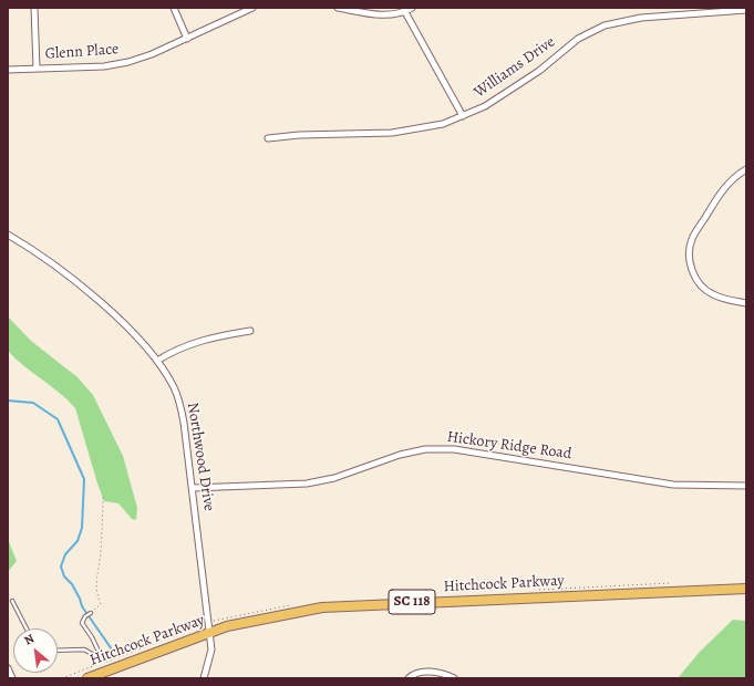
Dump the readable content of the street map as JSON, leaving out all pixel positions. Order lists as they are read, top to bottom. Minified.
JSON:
{"streets":{"main road":["Hitchcock Parkway","SC 118"],"street":["Glenn Place","Williams Drive","Hickory Ridge Road","Northwood Drive"]},"crossings":[["Hickory Ridge Road","Northwood Drive"],["Northwood Drive","Hitchcock Parkway"]],"north":"top left"}
